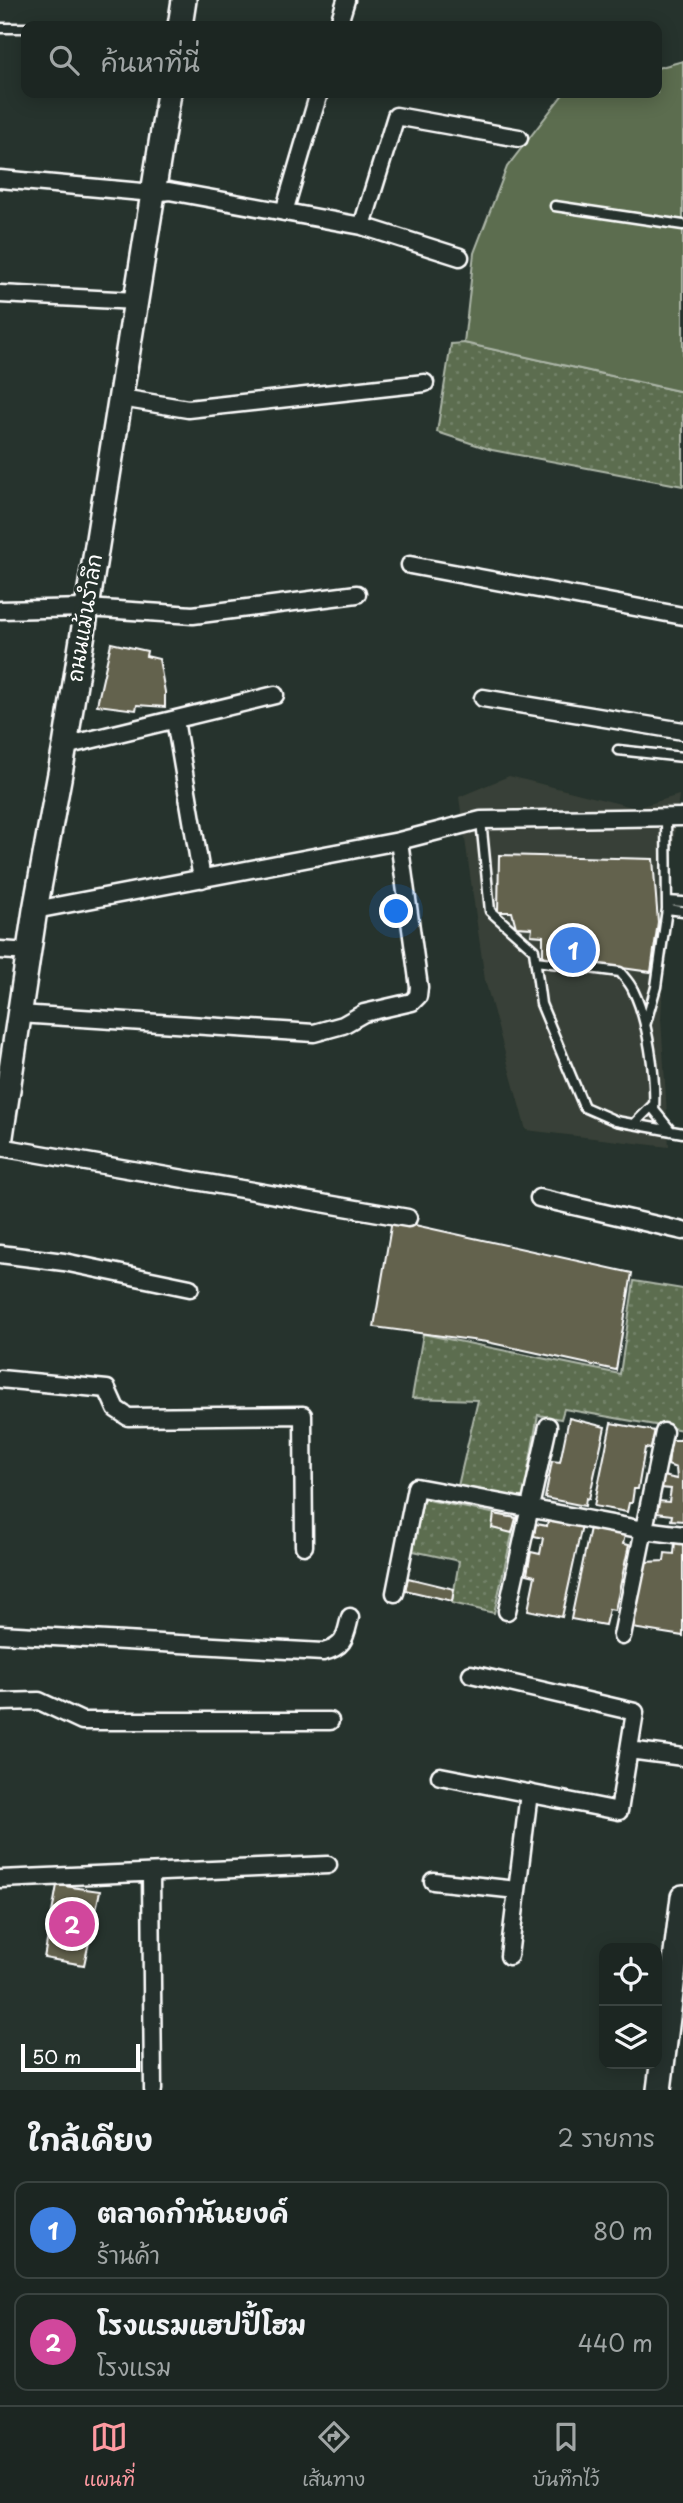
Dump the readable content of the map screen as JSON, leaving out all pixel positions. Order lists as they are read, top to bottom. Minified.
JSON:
{"streets":{"street":["ถนนแม้นรำลึก"]},"scale_bar":"50 m","page":{"search":"ค้นหาที่นี่","pins":["1","2"],"scale":"50 m","heading":["ใกล้เคียง","2 รายการ"],"list":[{"mark":"1","name":"ตลาดกำนันยงค์","note":"ร้านค้า","value":"80 m"},{"mark":"2","name":"โรงแรมแฮปปี้โฮม","note":"โรงแรม","value":"440 m"}],"nav":["แผนที่","เส้นทาง","บันทึกไว้"]}}
